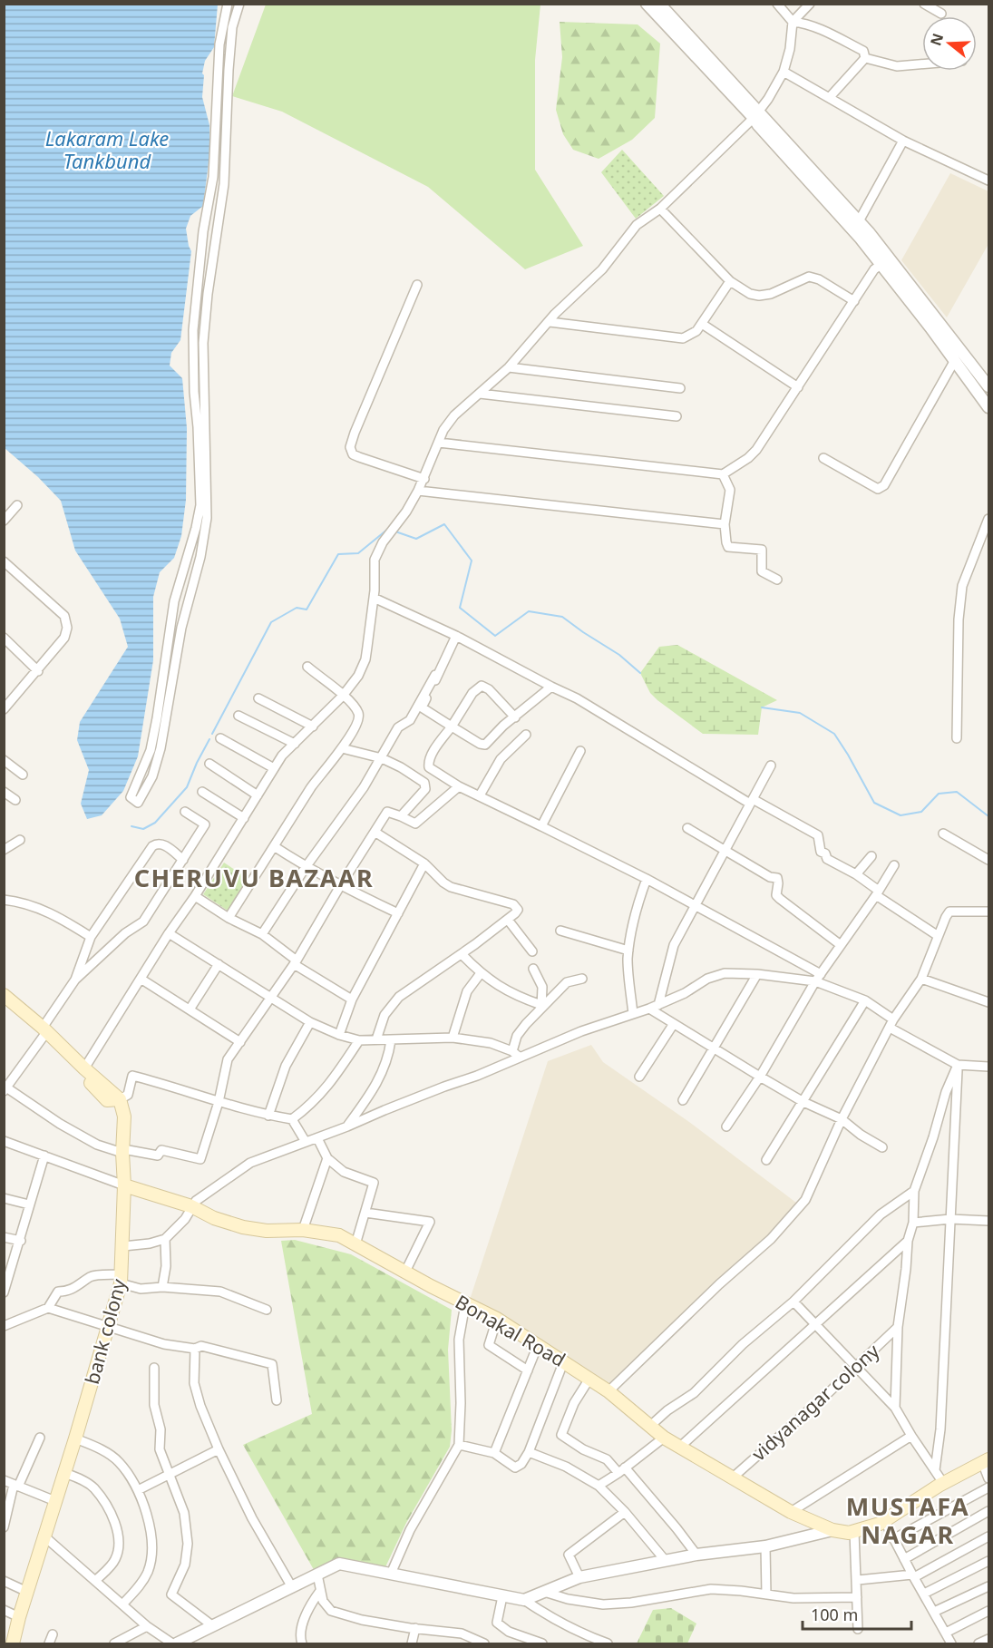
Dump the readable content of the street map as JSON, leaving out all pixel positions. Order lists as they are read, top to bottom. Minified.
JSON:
{"streets":{"main road":["Bonakal Road","bank colony"],"street":["vidyanagar colony"]},"crossings":[["Bonakal Road","bank colony"],["Bonakal Road","vidyanagar colony"]],"districts":["CHERUVU BAZAAR","MUSTAFA NAGAR"],"water":["Lakaram Lake Tankbund"],"scale_bar":"100 m","north":"left"}
